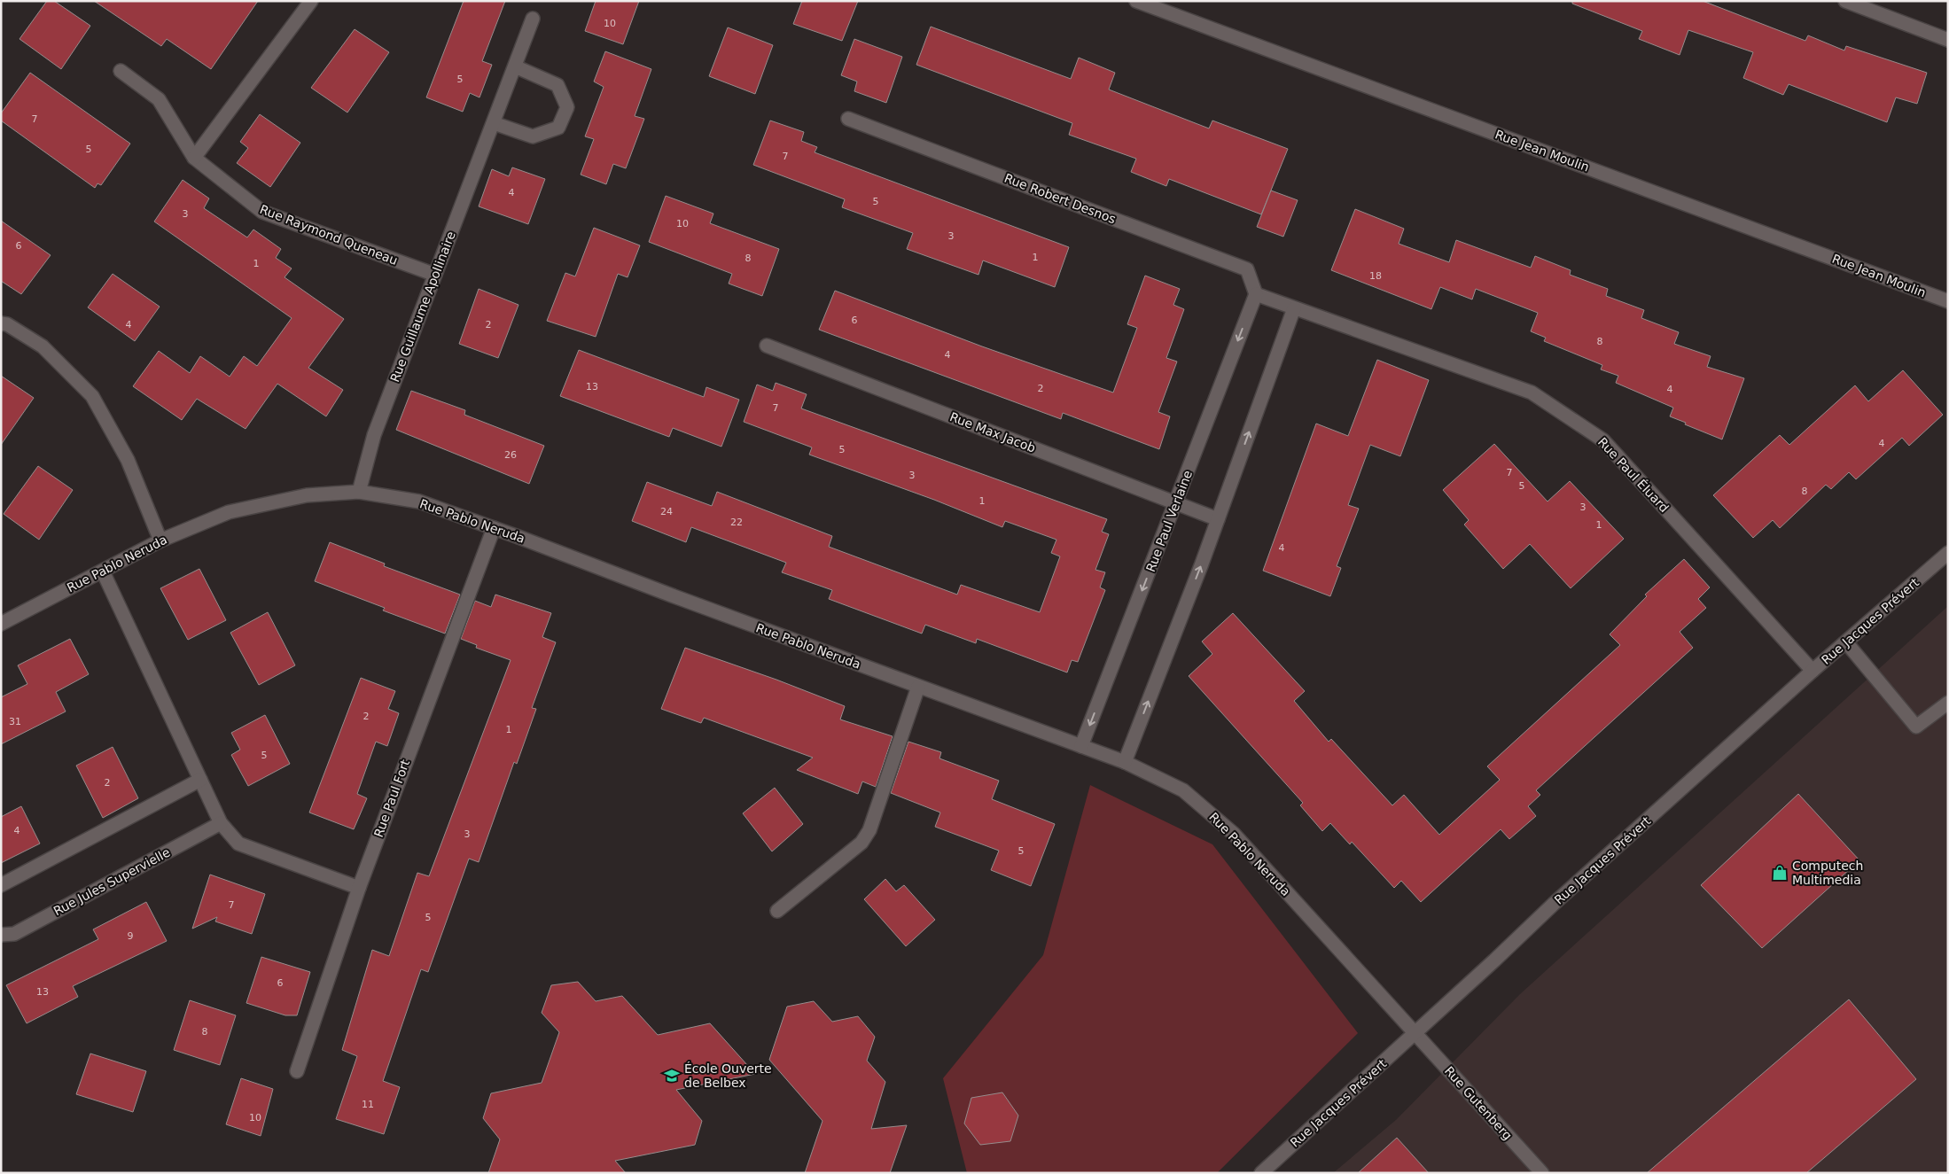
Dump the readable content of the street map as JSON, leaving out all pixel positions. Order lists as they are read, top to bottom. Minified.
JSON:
{"streets":{"street":["Rue Jean Moulin","Rue Robert Desnos","Rue Raymond Queneau","Rue Guillaume Apollinaire","Rue Max Jacob","Rue Paul Éluard","Rue Pablo Neruda","Rue Paul Verlaine","Rue Jacques Prévert","Rue Paul Fort","Rue Jules Supervielle","Rue Gutenberg"]},"crossings":[["Rue Robert Desnos","Rue Paul Éluard"],["Rue Robert Desnos","Rue Paul Verlaine"],["Rue Raymond Queneau","Rue Guillaume Apollinaire"],["Rue Guillaume Apollinaire","Rue Pablo Neruda"],["Rue Max Jacob","Rue Paul Verlaine"],["Rue Paul Éluard","Rue Paul Verlaine"],["Rue Paul Éluard","Rue Jacques Prévert"],["Rue Pablo Neruda","Rue Paul Verlaine"],["Rue Pablo Neruda","Rue Jacques Prévert"],["Rue Pablo Neruda","Rue Paul Fort"],["Rue Pablo Neruda","Rue Gutenberg"],["Rue Jacques Prévert","Rue Gutenberg"]],"places":{"shop":["Computech Multimedia"],"school or university":["École Ouverte de Belbex"]},"house_numbers":["10","5","7","5","7","4","5","3","10","3","6","1","8","1","18","6","4","2","8","4","13","2","4","7","4","5","26","7","3","5","8","1","3","24","22","1","4","2","31","1","5","2","4","3","5","7","5","9","6","13","8","11","10"]}
